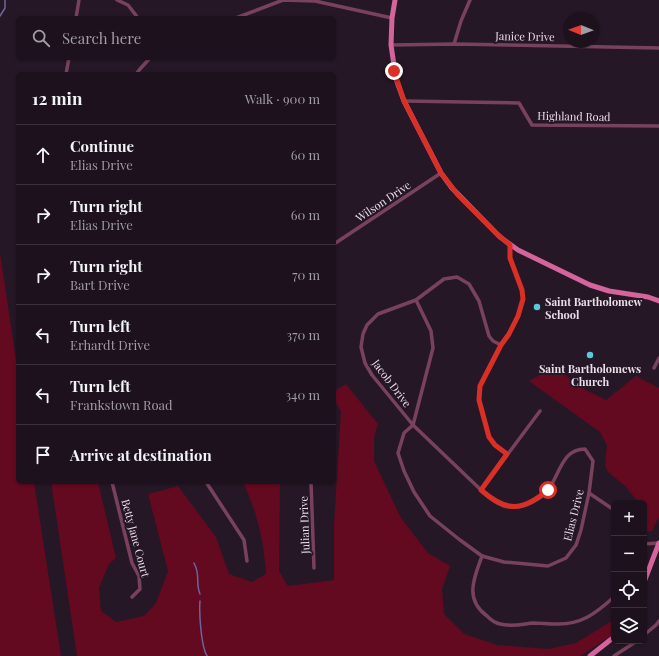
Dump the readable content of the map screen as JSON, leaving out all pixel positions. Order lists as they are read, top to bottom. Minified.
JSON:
{"streets":{"street":["Janice Drive","Highland Road","Wilson Drive","Jacob Drive","Elias Drive","Julian Drive","Betty Jane Court"]},"crossings":[["Jacob Drive","Elias Drive"]],"places":["Saint Bartholomew School","Saint Bartholomews Church"],"north":"left","page":{"search":"Search here","heading":["12 min","Walk · 900 m"],"list":[["Continue","Elias Drive","60 m"],["Turn right","Elias Drive","60 m"],["Turn right","Bart Drive","70 m"],["Turn left","Erhardt Drive","370 m"],["Turn left","Frankstown Road","340 m"],"Arrive at destination"],"map_buttons":["+","−"]}}
